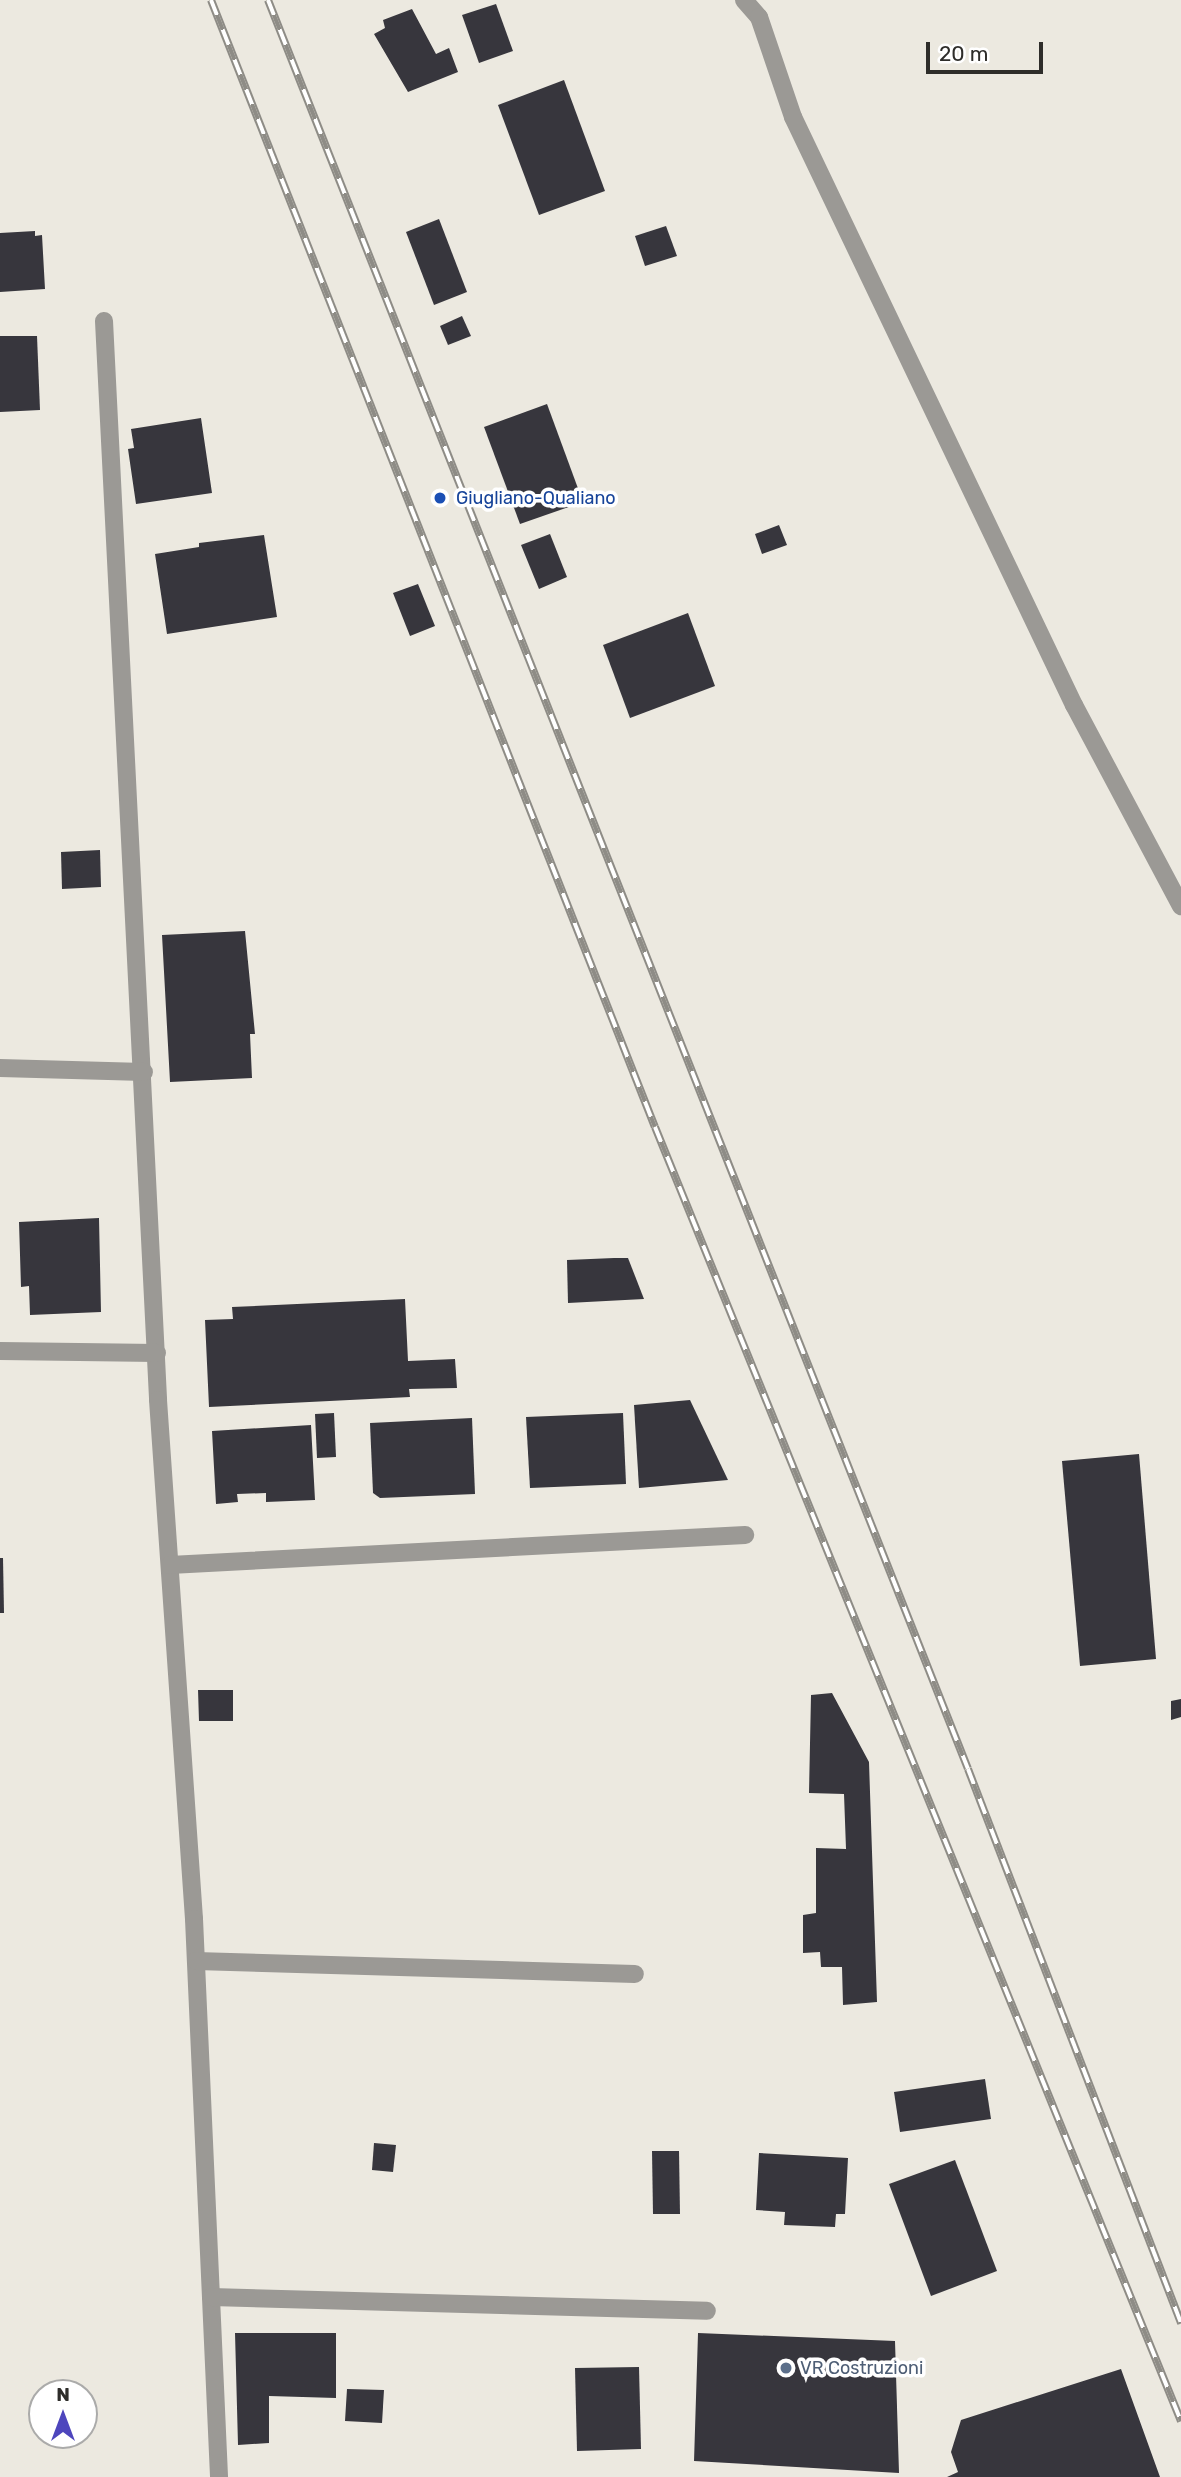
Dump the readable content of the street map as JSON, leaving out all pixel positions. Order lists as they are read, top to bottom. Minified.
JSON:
{"places":["Giugliano-Qualiano","VR Costruzioni"],"scale_bar":"20 m","north":"top"}
